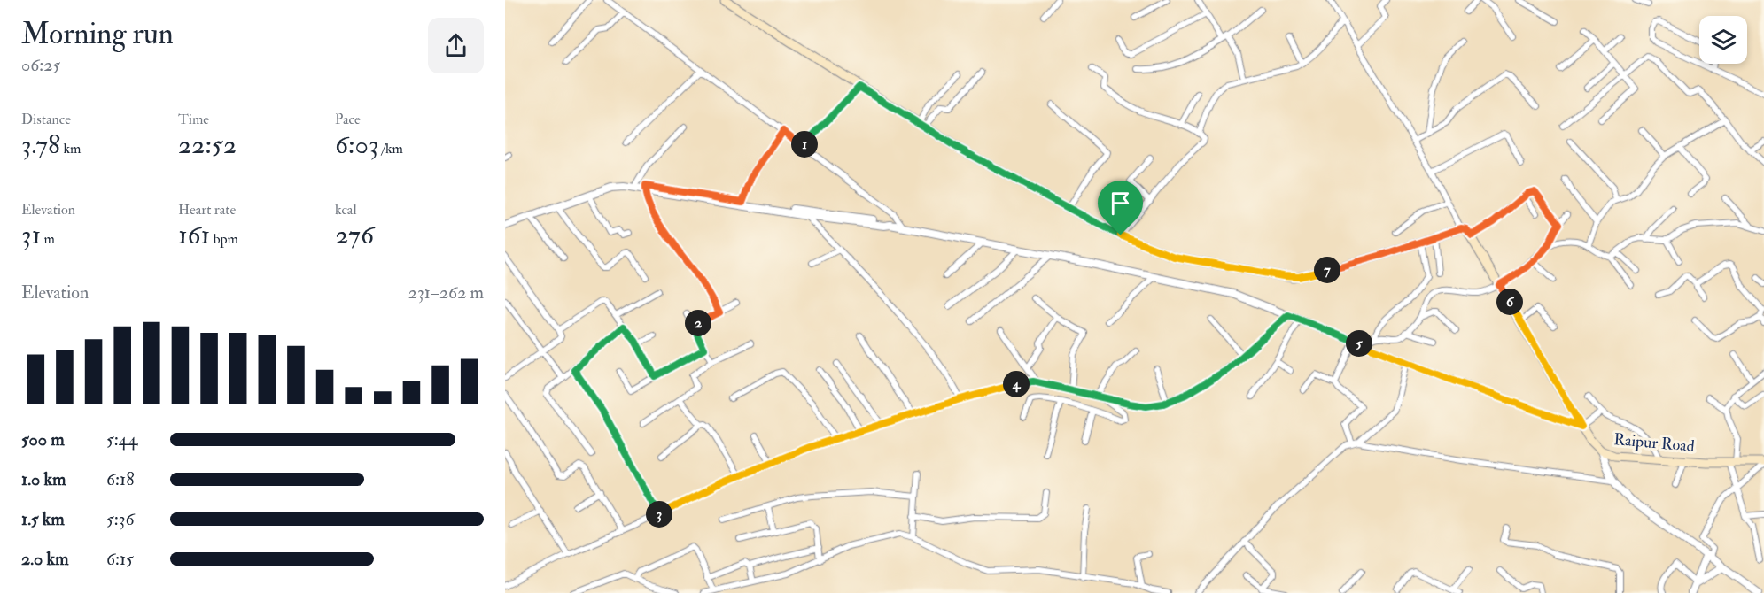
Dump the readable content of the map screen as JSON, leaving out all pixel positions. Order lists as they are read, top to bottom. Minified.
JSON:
{"streets":{"main road":["Raipur Road"]},"page":{"heading":["Morning run","06:25"],"stats":[["Distance","3.78 km"],["Time","22:52"],["Pace","6:03 /km"],["Elevation","31 m"],["Heart rate","161 bpm"],["kcal","276"]],"pins":["1","7","6","2","5","4","3"],"chart":["Elevation","231–262 m"],"list":[{"name":"500 m","note":"5:44"},{"name":"1.0 km","note":"6:18"},{"name":"1.5 km","note":"5:36"},{"name":"2.0 km","note":"6:15"}]}}
